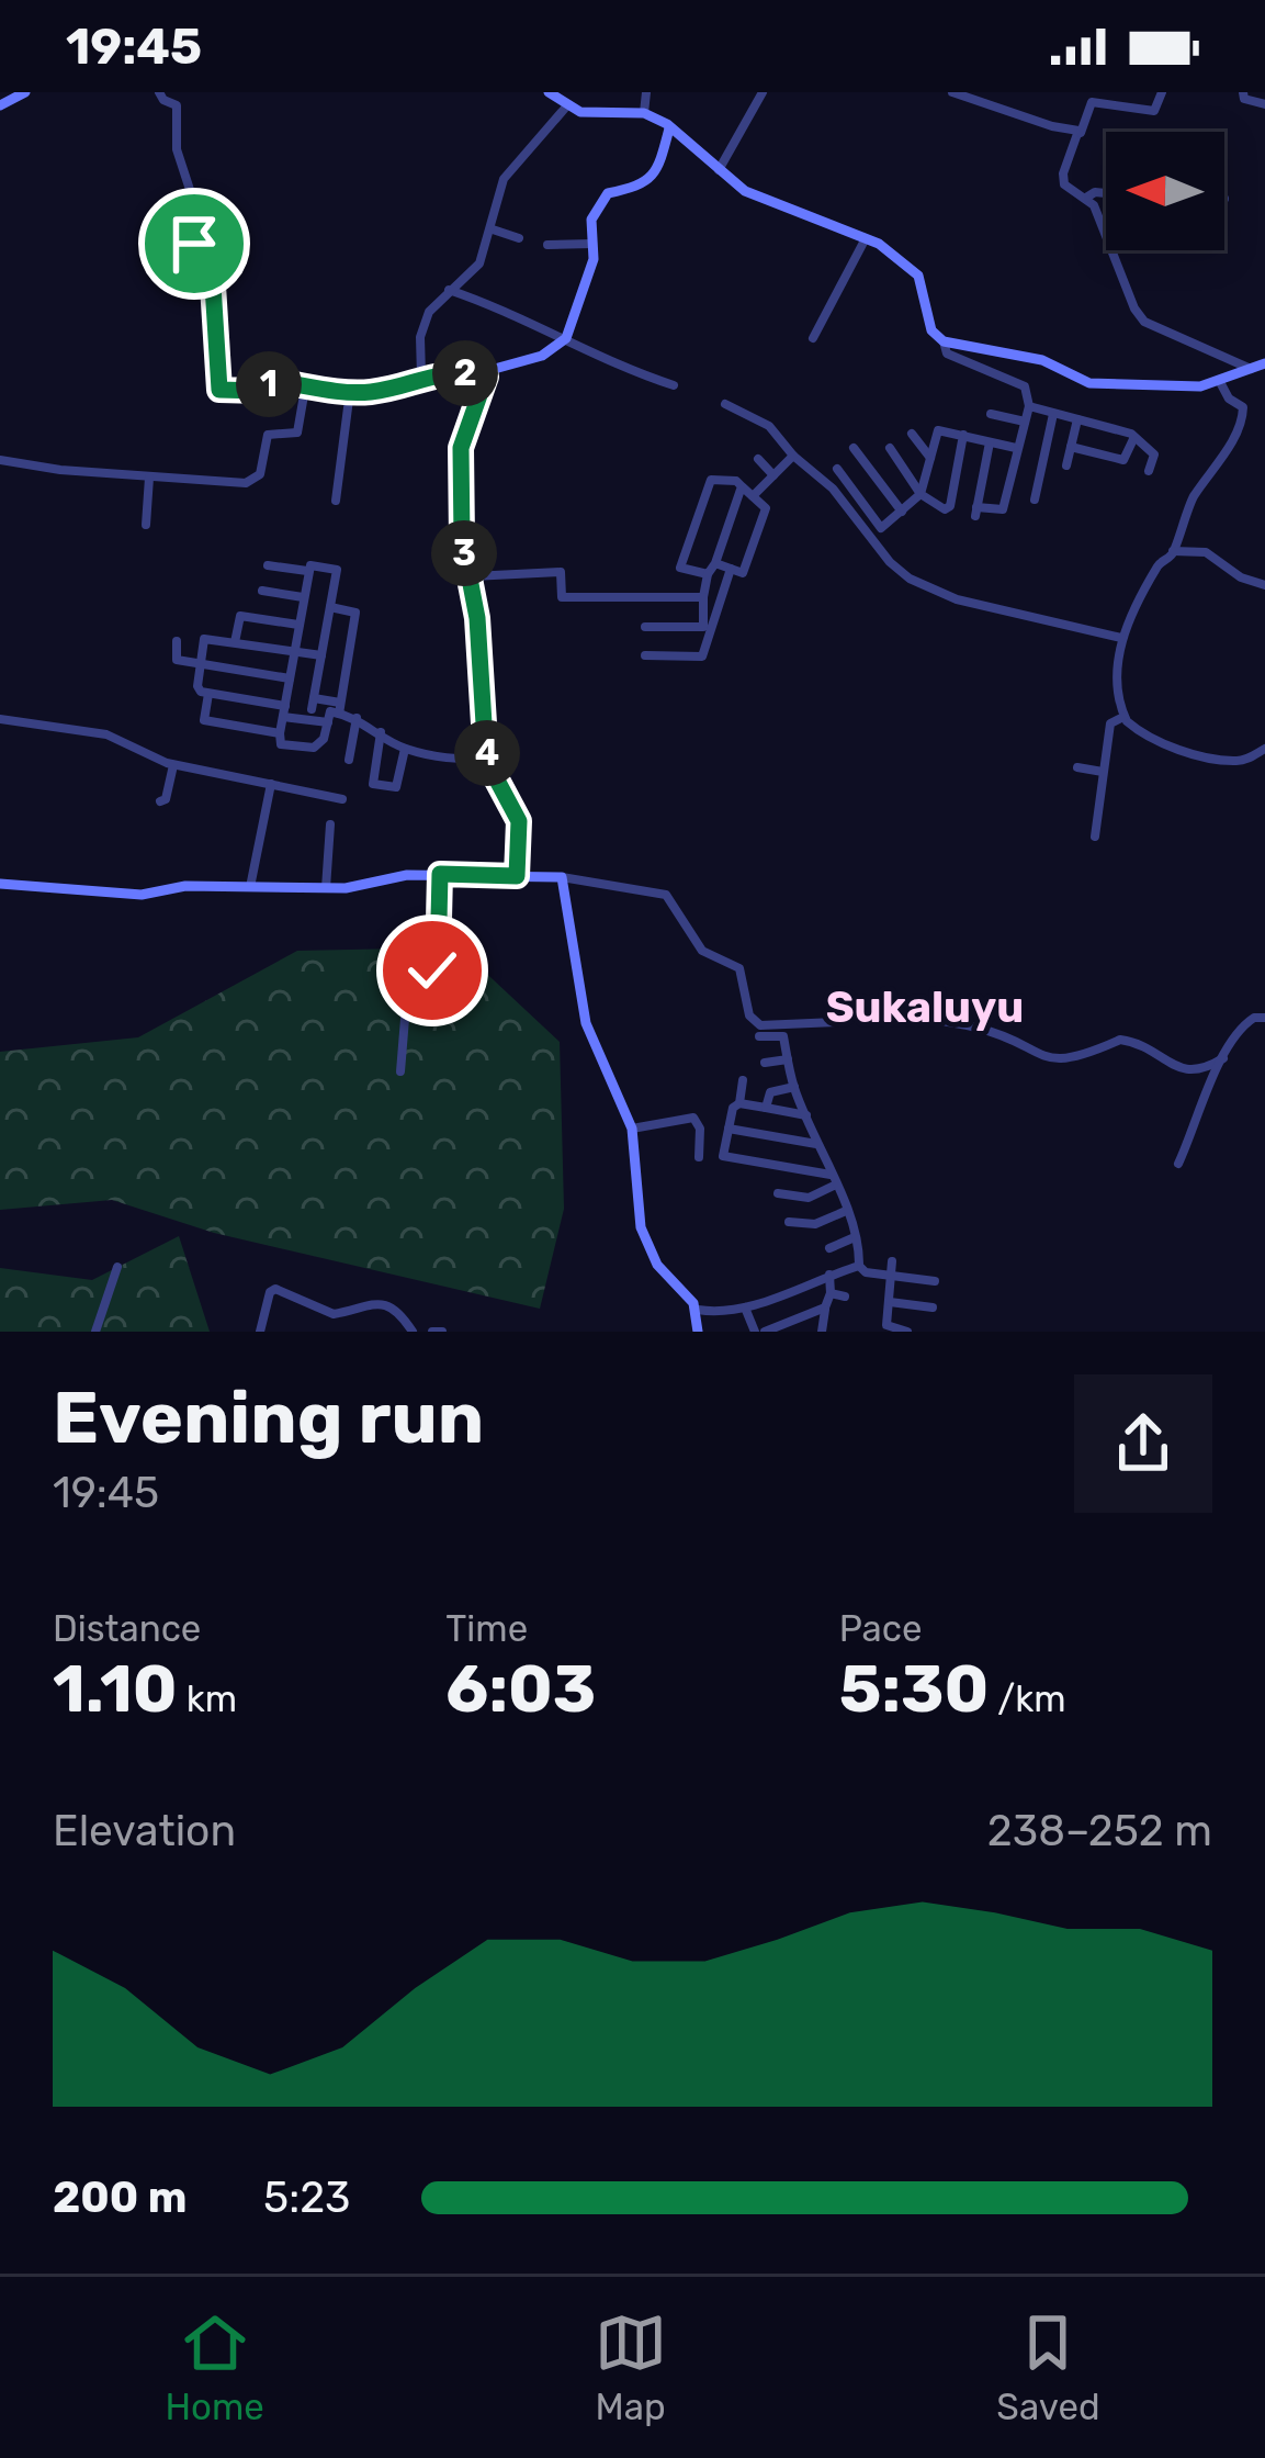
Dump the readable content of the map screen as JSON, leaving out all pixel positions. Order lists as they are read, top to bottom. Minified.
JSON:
{"districts":["Sukaluyu"],"north":"left","page":{"status":"19:45","pins":["2","1","3","4"],"heading":["Evening run","19:45"],"stats":[["Distance","1.10 km"],["Time","6:03"],["Pace","5:30 /km"]],"chart":["Elevation","238–252 m"],"list":[{"name":"200 m","note":"5:23"}],"tabs":["Home","Map","Saved"]}}
